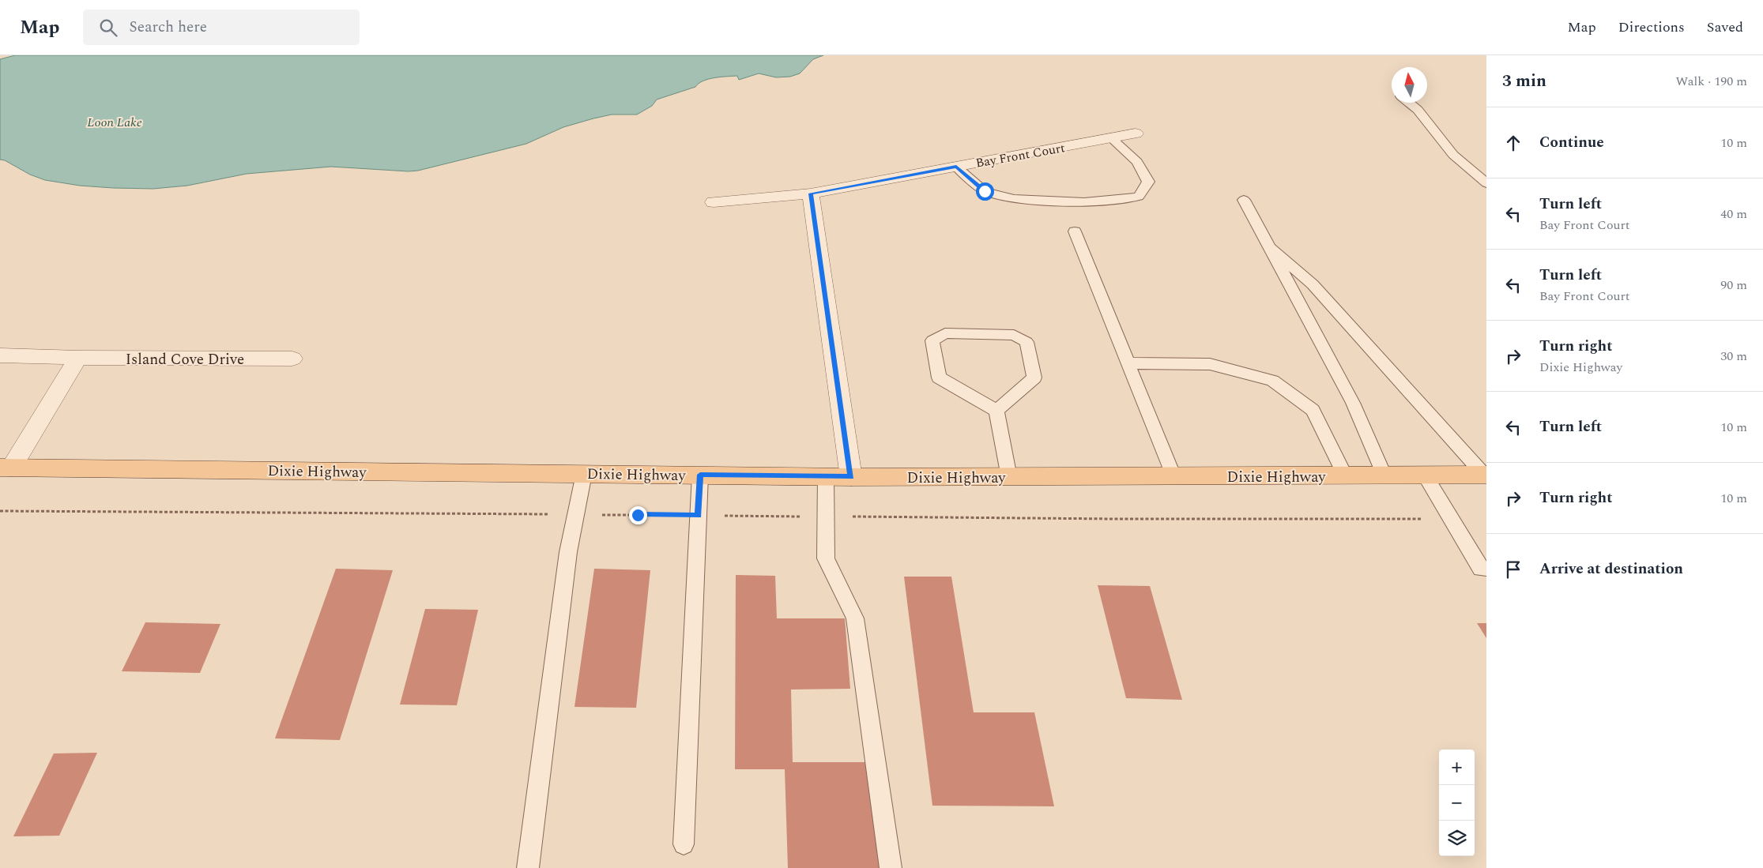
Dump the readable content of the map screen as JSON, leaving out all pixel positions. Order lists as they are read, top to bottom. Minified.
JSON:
{"streets":{"main road":["Dixie Highway"],"street":["Bay Front Court","Island Cove Drive"]},"water":["Loon Lake"],"north":"top","page":{"header":"Map","search":"Search here","nav":["Map","Directions","Saved"],"heading":["3 min","Walk · 190 m"],"list":[["Continue","10 m"],["Turn left","Bay Front Court","40 m"],["Turn left","Bay Front Court","90 m"],["Turn right","Dixie Highway","30 m"],["Turn left","10 m"],["Turn right","10 m"],"Arrive at destination"],"map_buttons":["+","−"]}}
